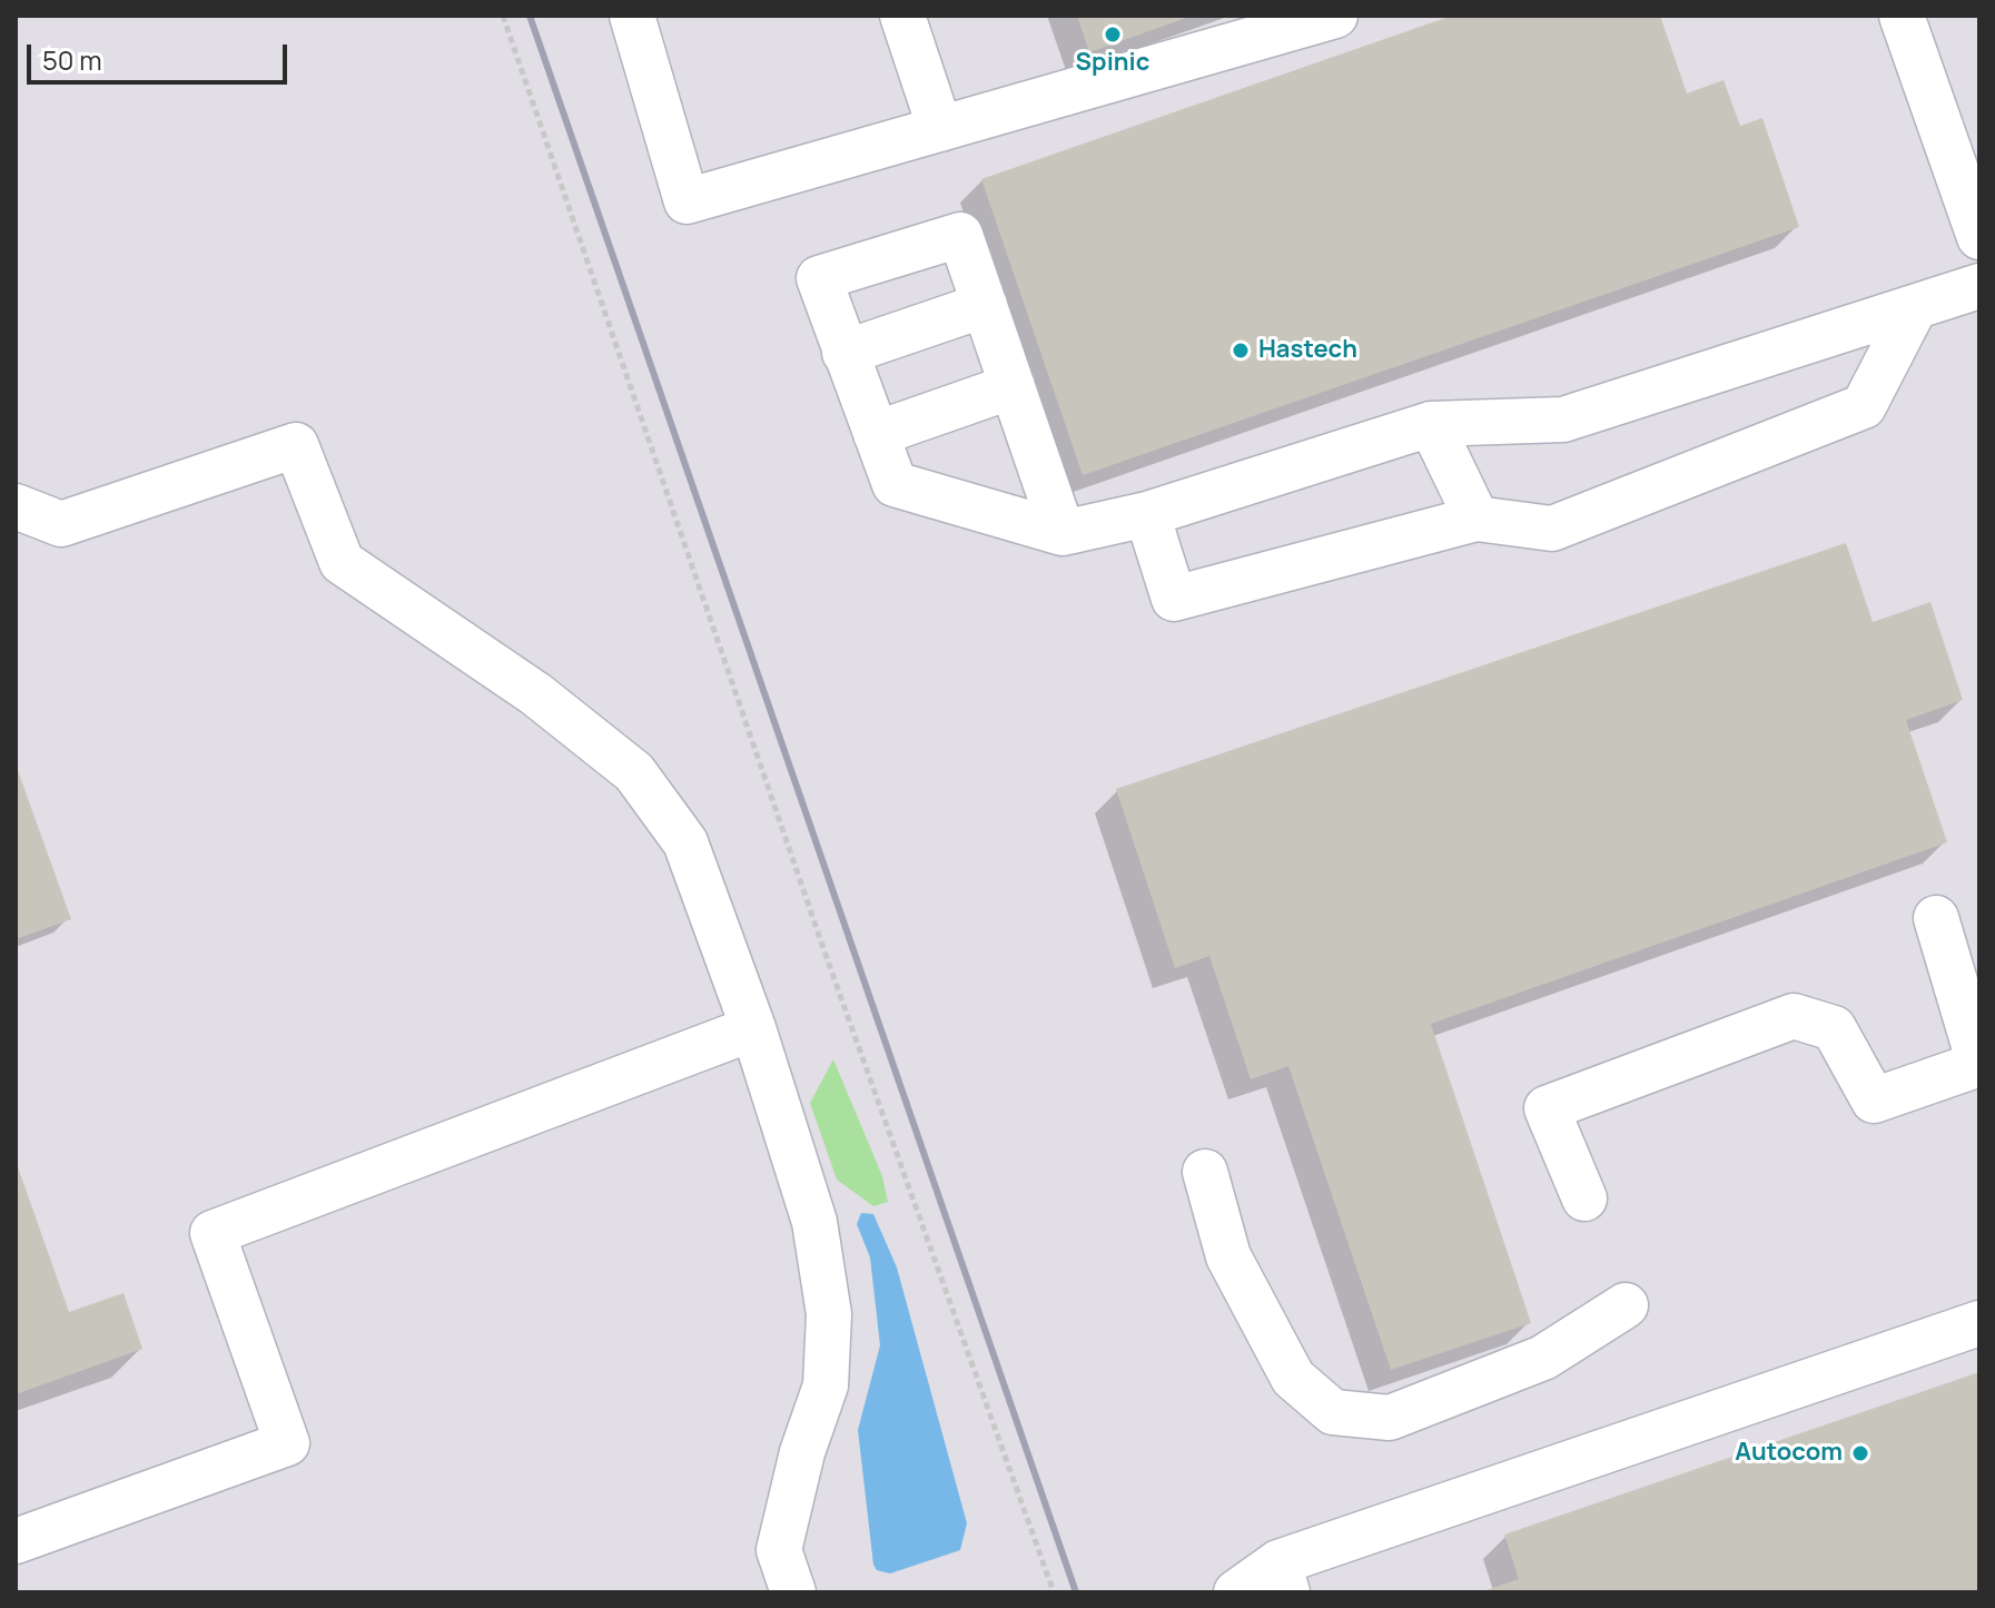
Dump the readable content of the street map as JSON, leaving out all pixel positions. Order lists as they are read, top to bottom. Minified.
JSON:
{"places":["Spinic","Hastech","Autocom"],"scale_bar":"50 m"}
